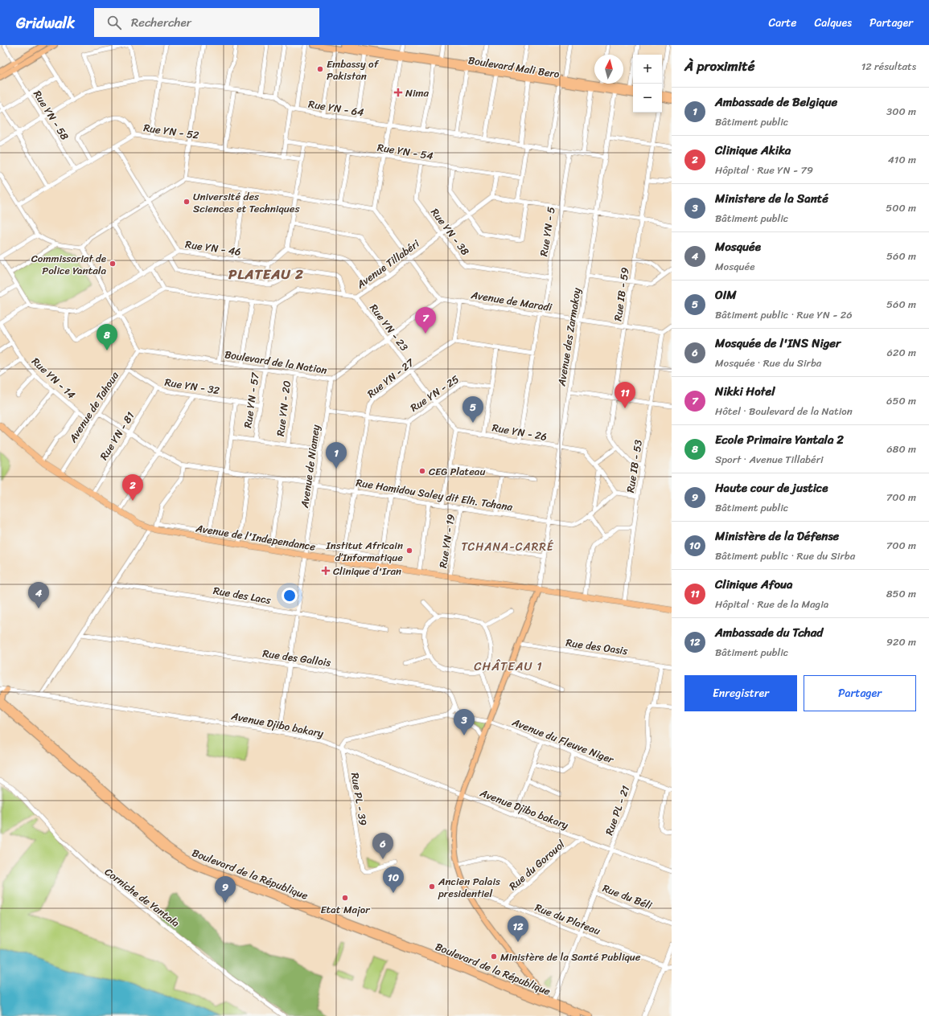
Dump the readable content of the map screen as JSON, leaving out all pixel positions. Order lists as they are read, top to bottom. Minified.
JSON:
{"streets":{"highway":["Avenue de l'Independance"],"main road":["Boulevard Mali Bero","Boulevard de la République"],"street":["Rue YN - 64","Rue YN - 58","Rue YN - 52","Rue YN - 54","Rue YN - 38","Rue YN - 5","Rue YN - 46","Avenue Tillabéri","Rue IB - 59","Avenue de Maradi","Rue YN - 23","Avenue des Zarmakoy","Boulevard de la Nation","Rue YN - 14","Rue YN - 27","Rue YN - 32","Rue YN - 25","Rue YN - 57","Avenue de Tahoua","Rue YN - 20","Rue YN - 26","Rue YN - 81","Avenue de Niamey","Rue IB - 53","Rue Hamidou Saley dit Elh. Tchana","Rue YN - 19","Rue des Lacs","Rue des Oasis","Rue des Gallois","Avenue Djibo bakary","Avenue du Fleuve Niger","Rue PL - 39","Rue PL - 21","Rue du Gorouol","Rue du Béli","Corniche de Yantala","Rue du Plateau"]},"crossings":[["Boulevard Mali Bero","Avenue des Zarmakoy"],["Rue YN - 64","Rue YN - 5"],["Rue YN - 64","Avenue des Zarmakoy"],["Rue YN - 58","Rue YN - 52"],["Rue YN - 54","Rue YN - 38"],["Rue YN - 38","Rue YN - 5"],["Rue YN - 38","Avenue Tillabéri"],["Rue YN - 5","Avenue de Maradi"],["Rue YN - 5","Rue YN - 26"],["Avenue Tillabéri","Rue YN - 23"],["Avenue Tillabéri","Rue YN - 57"],["Rue IB - 59","Avenue de Maradi"],["Rue IB - 59","Rue IB - 53"],["Avenue de Maradi","Avenue des Zarmakoy"],["Avenue de Maradi","Boulevard de la Nation"],["Avenue de Maradi","Rue IB - 53"],["Rue YN - 23","Boulevard de la Nation"],["Rue YN - 23","Rue YN - 27"],["Rue YN - 23","Rue YN - 25"],["Rue YN - 23","Rue YN - 26"],["Avenue des Zarmakoy","Rue YN - 26"],["Avenue des Zarmakoy","Rue Hamidou Saley dit Elh. Tchana"],["Avenue des Zarmakoy","Avenue de l'Independance"],["Boulevard de la Nation","Rue YN - 57"],["Boulevard de la Nation","Avenue de Tahoua"],["Boulevard de la Nation","Rue YN - 20"],["Boulevard de la Nation","Avenue de Niamey"],["Rue YN - 14","Avenue de Tahoua"],["Rue YN - 27","Rue Hamidou Saley dit Elh. Tchana"],["Rue YN - 27","Avenue de l'Independance"],["Rue YN - 32","Rue YN - 57"],["Rue YN - 32","Avenue de Tahoua"],["Rue YN - 32","Rue YN - 81"],["Rue YN - 25","Rue Hamidou Saley dit Elh. Tchana"],["Rue YN - 25","Avenue de l'Independance"],["Rue YN - 57","Rue YN - 20"],["Avenue de Tahoua","Rue Hamidou Saley dit Elh. Tchana"],["Avenue de Tahoua","Avenue de l'Independance"],["Rue YN - 20","Avenue de Niamey"],["Rue YN - 26","Rue Hamidou Saley dit Elh. Tchana"],["Rue YN - 81","Rue Hamidou Saley dit Elh. Tchana"],["Rue YN - 81","Avenue de l'Independance"],["Avenue de Niamey","Rue Hamidou Saley dit Elh. Tchana"],["Avenue de Niamey","Avenue de l'Independance"],["Avenue de Niamey","Rue des Lacs"],["Avenue de Niamey","Rue des Gallois"],["Avenue de Niamey","Avenue Djibo bakary"],["Rue IB - 53","Avenue de l'Independance"],["Rue Hamidou Saley dit Elh. Tchana","Rue YN - 19"],["Avenue de l'Independance","Rue YN - 19"],["Rue des Oasis","Rue PL - 21"],["Rue des Gallois","Avenue du Fleuve Niger"],["Avenue Djibo bakary","Avenue du Fleuve Niger"],["Avenue Djibo bakary","Rue PL - 39"],["Avenue Djibo bakary","Rue PL - 21"],["Avenue Djibo bakary","Rue du Gorouol"],["Avenue du Fleuve Niger","Rue PL - 39"],["Avenue du Fleuve Niger","Rue PL - 21"],["Rue PL - 21","Boulevard de la République"],["Rue PL - 21","Rue du Béli"],["Rue PL - 21","Rue du Plateau"],["Rue du Gorouol","Rue du Plateau"]],"districts":["PLATEAU 2","TCHANA-CARRÉ","CHÂTEAU 1"],"places":{"other":["Embassy of Pakistan","Université des Sciences et Techniques","Commissariat de Police Yantala","CEG Plateau","Institut Africain d’Informatique","Ancien Palais presidentiel","Etat Major","Ministère de la Santé Publique"],"health":["Nima","Clinique d'Iran"]},"north":"top","page":{"header":"Gridwalk","search":"Rechercher","nav":["Carte","Calques","Partager"],"heading":["À proximité","12 résultats"],"map_buttons":["+","−"],"list":[{"mark":"1","name":"Ambassade de Belgique","note":"Bâtiment public","value":"300 m"},{"mark":"2","name":"Clinique Akika","note":"Hôpital · Rue YN - 79","value":"410 m"},{"mark":"3","name":"Ministere de la Santé","note":"Bâtiment public","value":"500 m"},{"mark":"4","name":"Mosquée","note":"Mosquée","value":"560 m"},{"mark":"5","name":"OIM","note":"Bâtiment public · Rue YN - 26","value":"560 m"},{"mark":"6","name":"Mosquée de l'INS Niger","note":"Mosquée · Rue du Sirba","value":"620 m"},{"mark":"7","name":"Nikki Hotel","note":"Hôtel · Boulevard de la Nation","value":"650 m"},{"mark":"8","name":"Ecole Primaire Yantala 2","note":"Sport · Avenue Tillabéri","value":"680 m"},{"mark":"9","name":"Haute cour de justice","note":"Bâtiment public","value":"700 m"},{"mark":"10","name":"Ministère de la Défense","note":"Bâtiment public · Rue du Sirba","value":"700 m"},{"mark":"11","name":"Clinique Afoua","note":"Hôpital · Rue de la Magia","value":"850 m"},{"mark":"12","name":"Ambassade du Tchad","note":"Bâtiment public","value":"920 m"}],"pins":["7","8","11","5","1","2","4","3","6","10","9","12"],"buttons":["Enregistrer","Partager"]}}
